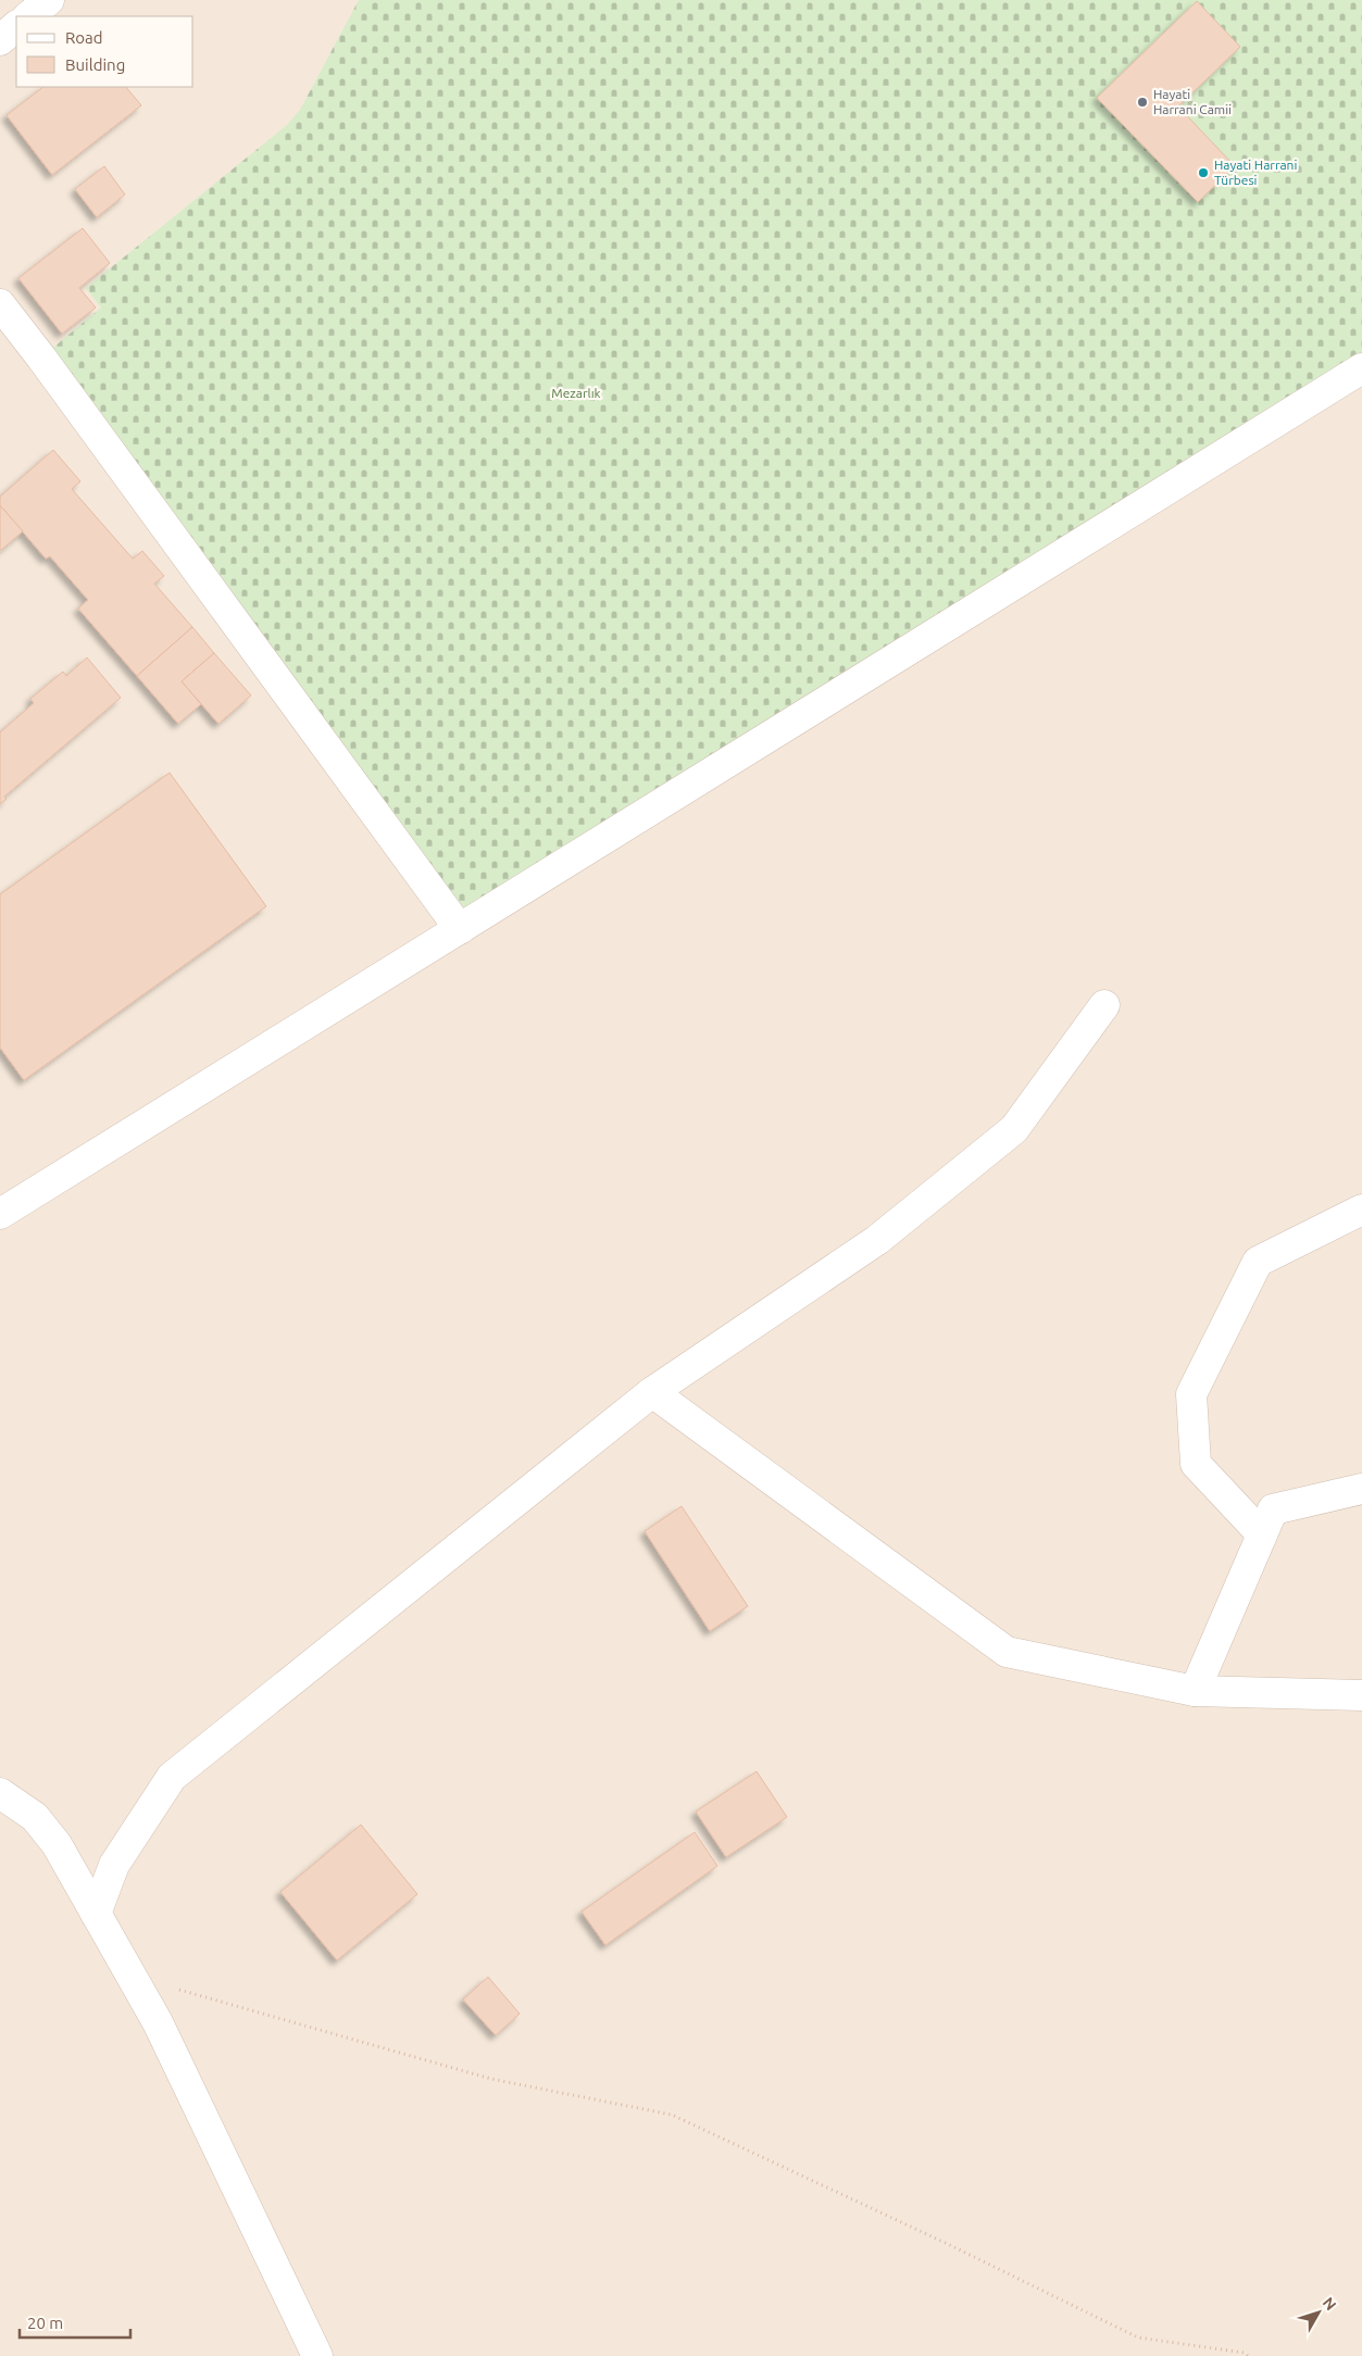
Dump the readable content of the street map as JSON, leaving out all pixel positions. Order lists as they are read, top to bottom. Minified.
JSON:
{"parks":["Mezarlık"],"places":["Hayati Harrani Camii","Hayati Harrani Türbesi"],"legend":["Road","Building"],"scale_bar":"20 m","north":"top right"}
